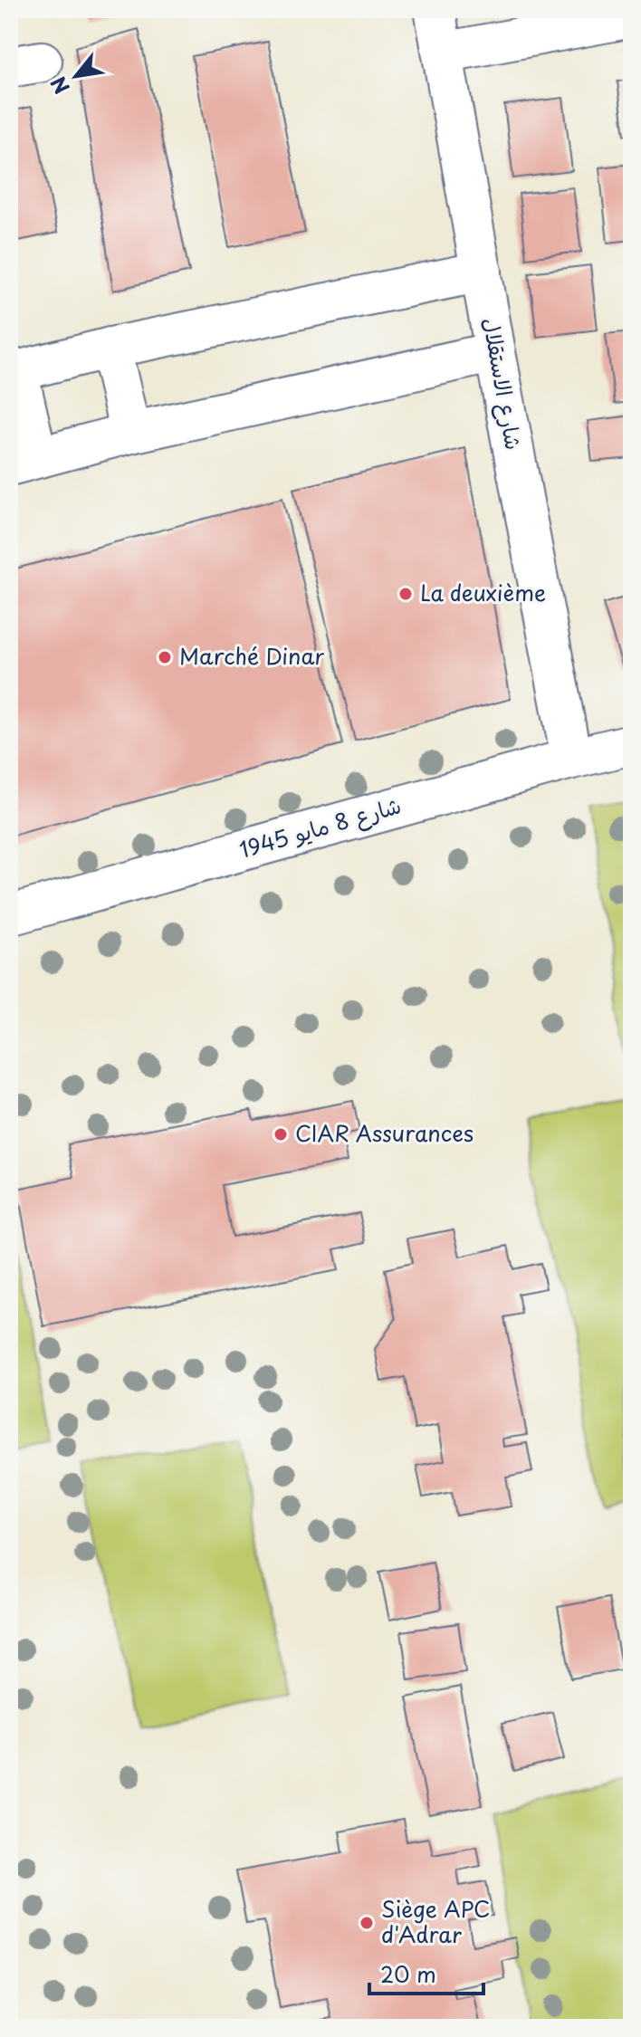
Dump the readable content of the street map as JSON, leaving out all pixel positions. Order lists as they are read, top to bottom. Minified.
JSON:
{"streets":{"street":["شارع الاستقلال","شارع 8 مايو 1945"]},"crossings":[["شارع الاستقلال","شارع 8 مايو 1945"]],"places":["La deuxième","Marché Dinar","CIAR Assurances","Siège APC d'Adrar"],"scale_bar":"20 m","north":"bottom left"}
